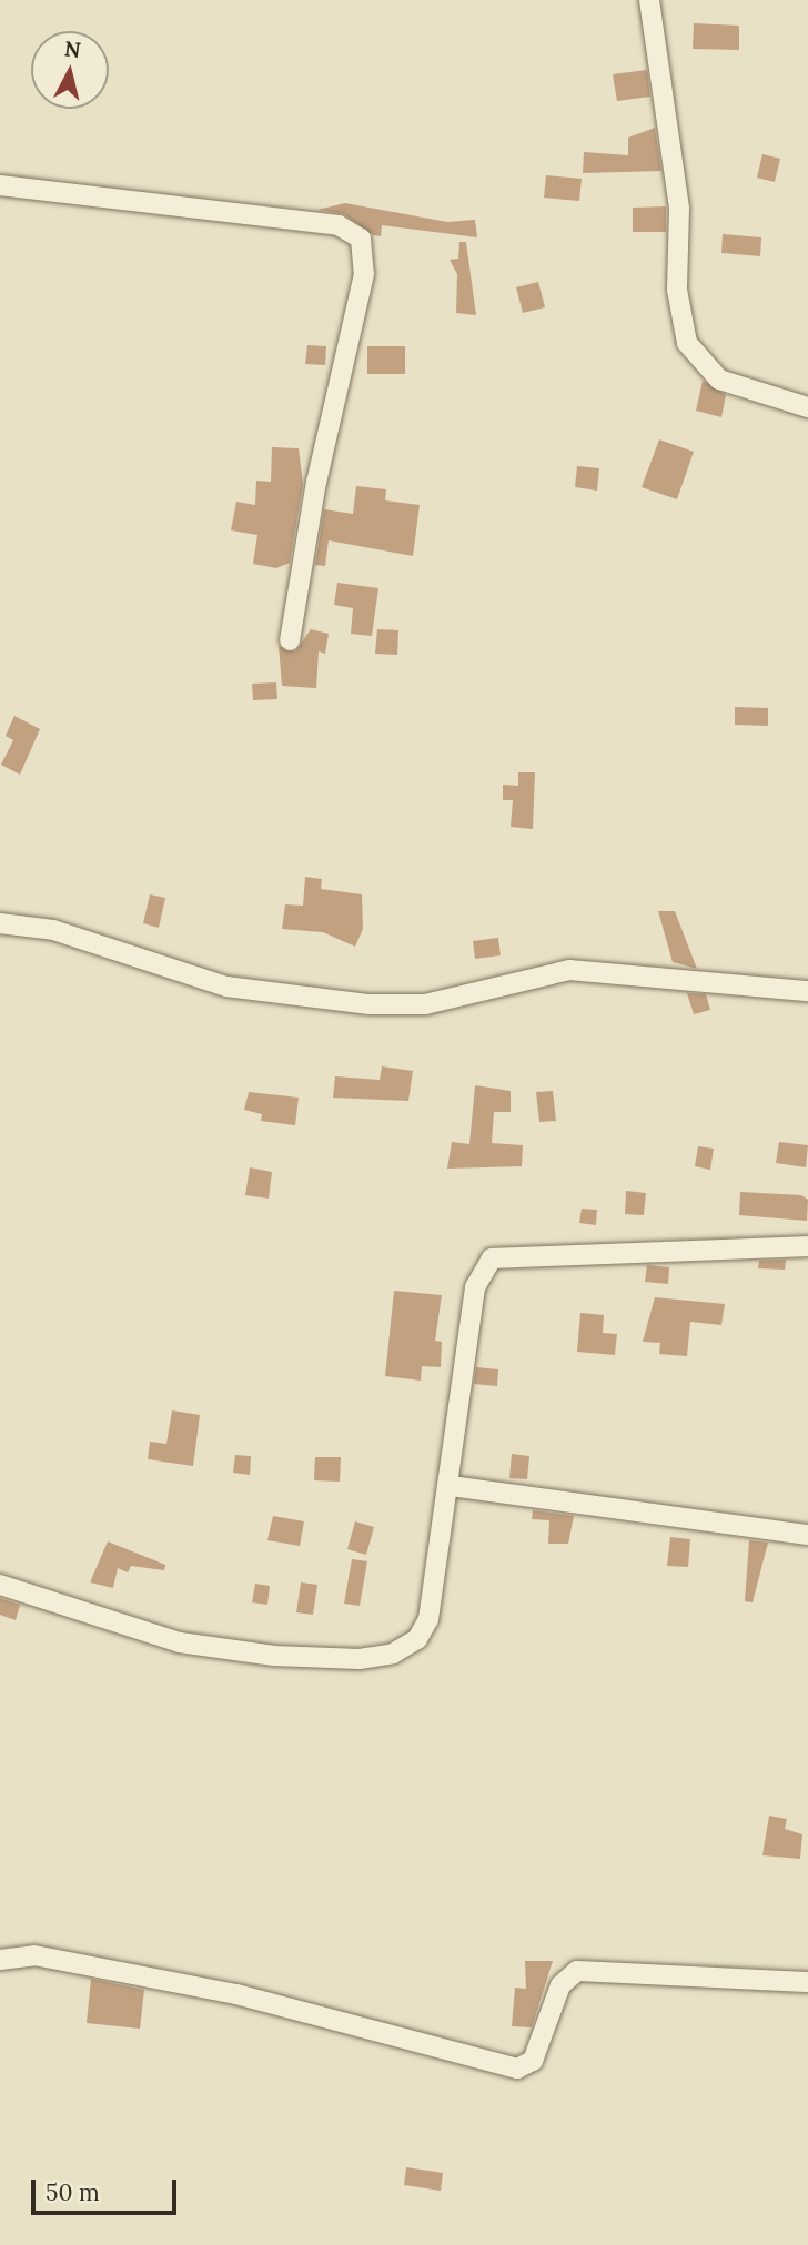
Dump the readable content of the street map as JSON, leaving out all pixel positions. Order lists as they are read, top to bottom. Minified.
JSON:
{"scale_bar":"50 m","north":"top"}
